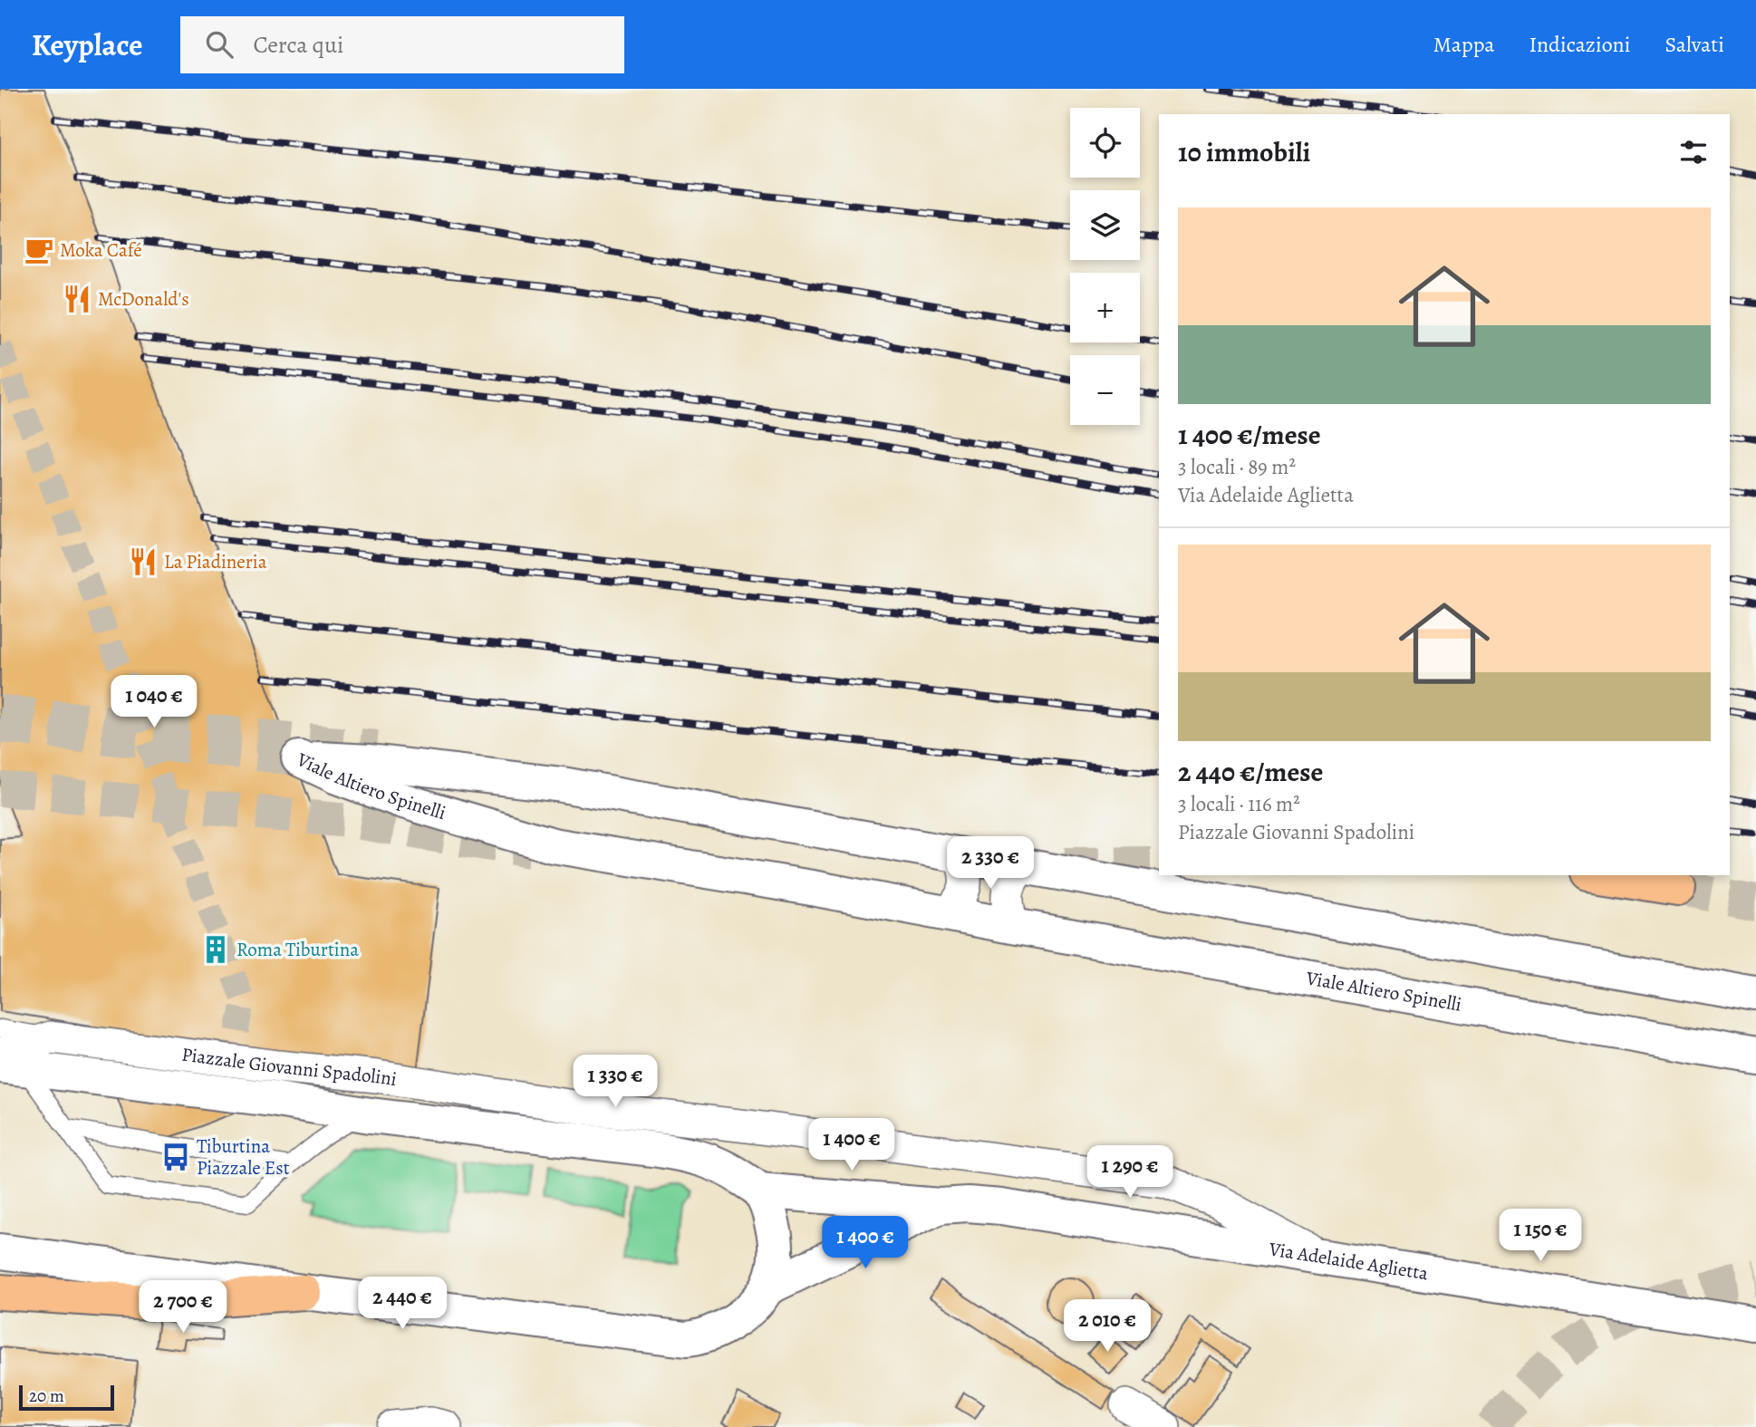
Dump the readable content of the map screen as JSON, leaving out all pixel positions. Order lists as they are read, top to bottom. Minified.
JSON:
{"streets":{"street":["Viale Altiero Spinelli","Piazzale Giovanni Spadolini","Via Adelaide Aglietta"]},"crossings":[["Piazzale Giovanni Spadolini","Via Adelaide Aglietta"]],"places":{"cafe":["Moka Café"],"restaurant":["McDonald's","La Piadineria"],"building":["Roma Tiburtina"],"bus stop":["Tiburtina Piazzale Est"]},"scale_bar":"20 m","page":{"header":"Keyplace","search":"Cerca qui","nav":["Mappa","Indicazioni","Salvati"],"map_buttons":["+","−"],"heading":"10 immobili","list":[{"name":"1 400 €/mese","note":"3 locali · 89 m² · Via Adelaide Aglietta"},{"name":"2 440 €/mese","note":"3 locali · 116 m² · Piazzale Giovanni Spadolini"}],"price":["1 040 €","2 330 €","1 330 €","1 400 €","1 290 €","1 150 €","1 400 €","2 440 €","2 700 €","2 010 €"],"scale":"20 m"}}
